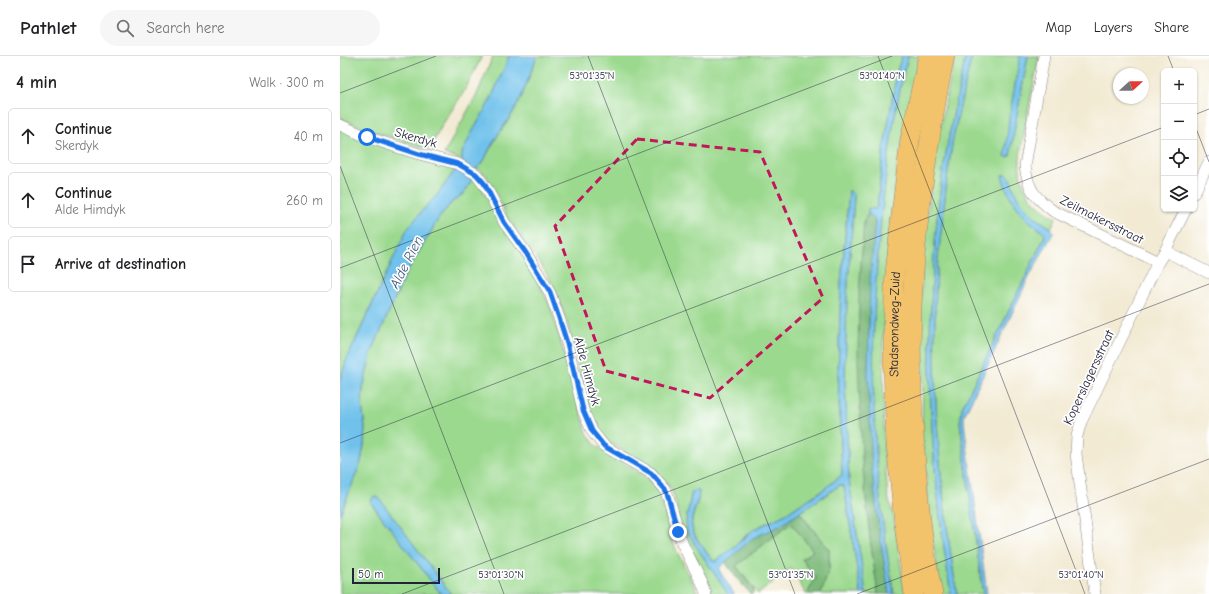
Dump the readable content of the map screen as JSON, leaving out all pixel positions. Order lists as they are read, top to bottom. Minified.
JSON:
{"streets":{"highway":["Stadsrondweg-Zuid"],"street":["Skerdyk","Zeilmakersstraat","Alde Himdyk","Koperslagersstraat"]},"crossings":[["Skerdyk","Alde Himdyk"],["Zeilmakersstraat","Koperslagersstraat"]],"water":["Alde Rien"],"scale_bar":"50 m","north":"right","page":{"header":"Pathlet","search":"Search here","nav":["Map","Layers","Share"],"heading":["4 min","Walk · 300 m"],"map_buttons":["+","−"],"list":[["Continue","Skerdyk","40 m"],["Continue","Alde Himdyk","260 m"],"Arrive at destination"],"scale":"50 m"},"coordinates":["53°01'35\"N","53°01'40\"N","53°01'30\"N"]}
